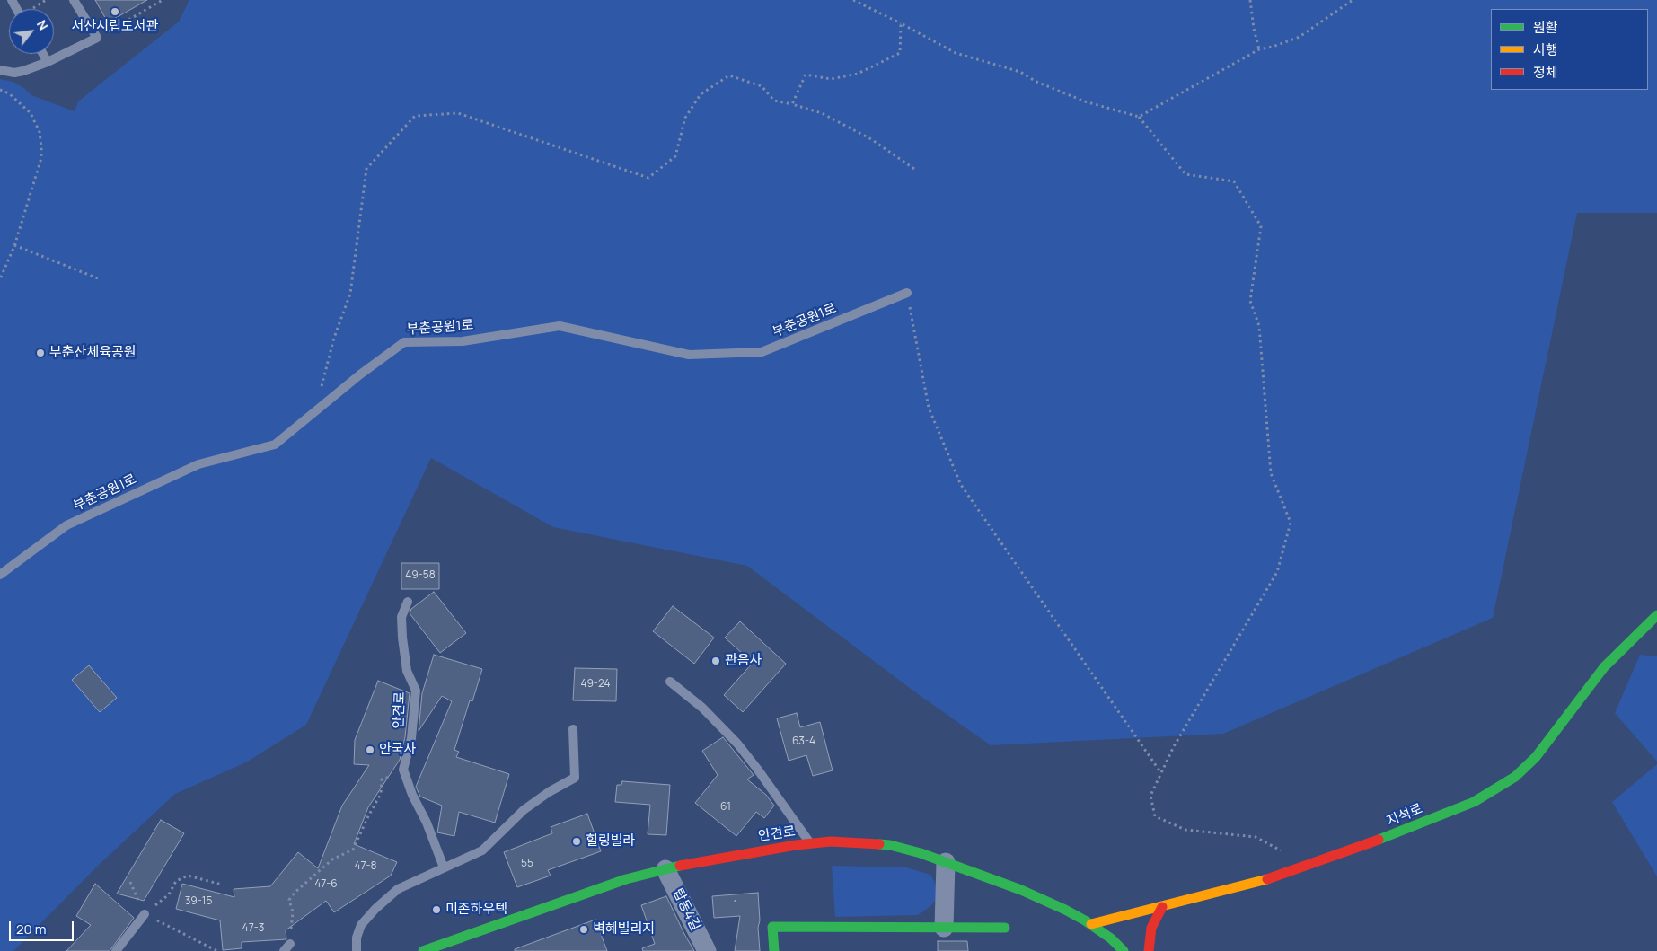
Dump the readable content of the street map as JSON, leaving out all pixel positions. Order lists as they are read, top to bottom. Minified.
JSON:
{"streets":{"street":["안견로","지석로","탑동4길"],"lane":["부춘공원1로"]},"crossings":[["안견로","지석로"],["안견로","탑동4길"]],"places":["서산시립도서관","부춘산체육공원","관음사","안국사","힐링빌라","미존하우텍","벽혜빌리지"],"house_numbers":["49-58","49-24","63-4","61","55","47-8","47-6","39-15","1","47-3"],"legend":["원활","서행","정체"],"scale_bar":"20 m","north":"top right"}
